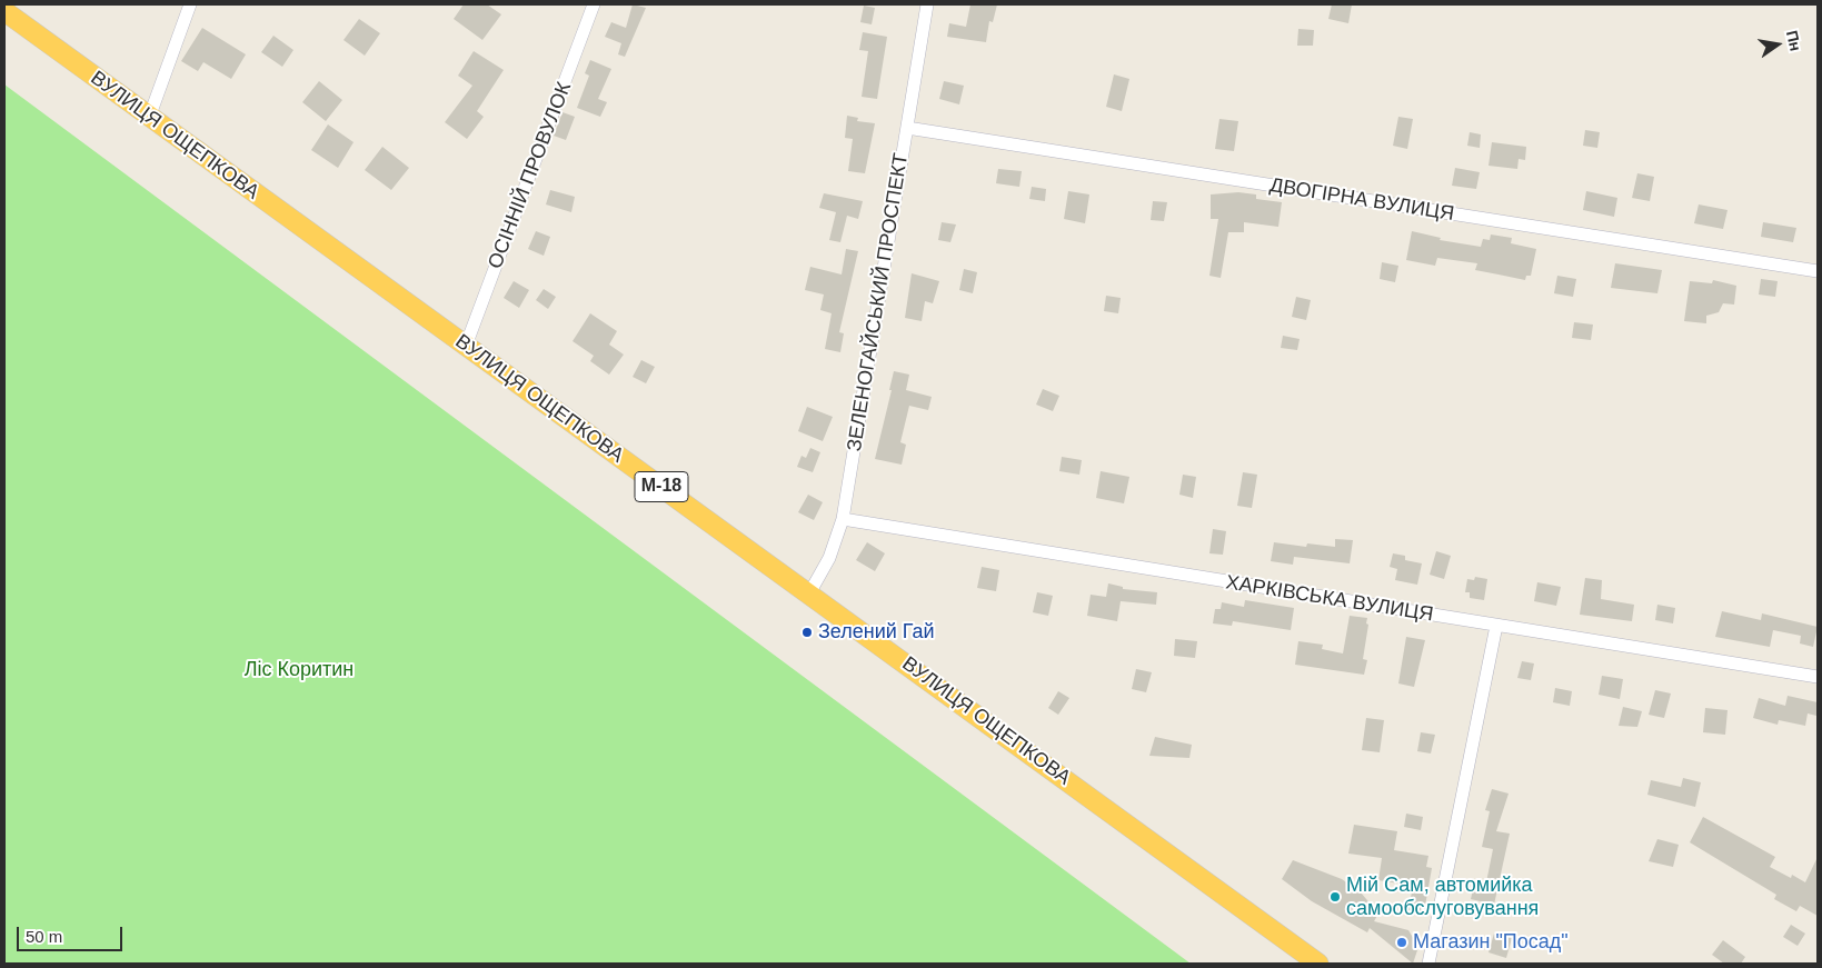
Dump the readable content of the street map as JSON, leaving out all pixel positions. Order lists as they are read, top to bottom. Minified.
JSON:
{"streets":{"highway":["ВУЛИЦЯ ОЩЕПКОВА","М-18"],"street":["ОСІННІЙ ПРОВУЛОК","ДВОГІРНА ВУЛИЦЯ","ЗЕЛЕНОГАЙСЬКИЙ ПРОСПЕКТ","ХАРКІВСЬКА ВУЛИЦЯ"]},"crossings":[["ВУЛИЦЯ ОЩЕПКОВА","ОСІННІЙ ПРОВУЛОК"],["ВУЛИЦЯ ОЩЕПКОВА","ЗЕЛЕНОГАЙСЬКИЙ ПРОСПЕКТ"],["ДВОГІРНА ВУЛИЦЯ","ЗЕЛЕНОГАЙСЬКИЙ ПРОСПЕКТ"],["ЗЕЛЕНОГАЙСЬКИЙ ПРОСПЕКТ","ХАРКІВСЬКА ВУЛИЦЯ"]],"parks":["Ліс Коритин"],"places":["Зелений Гай","Мій Сам, автомийка самообслуговування","Магазин \"Посад\""],"scale_bar":"50 m","north":"right"}
